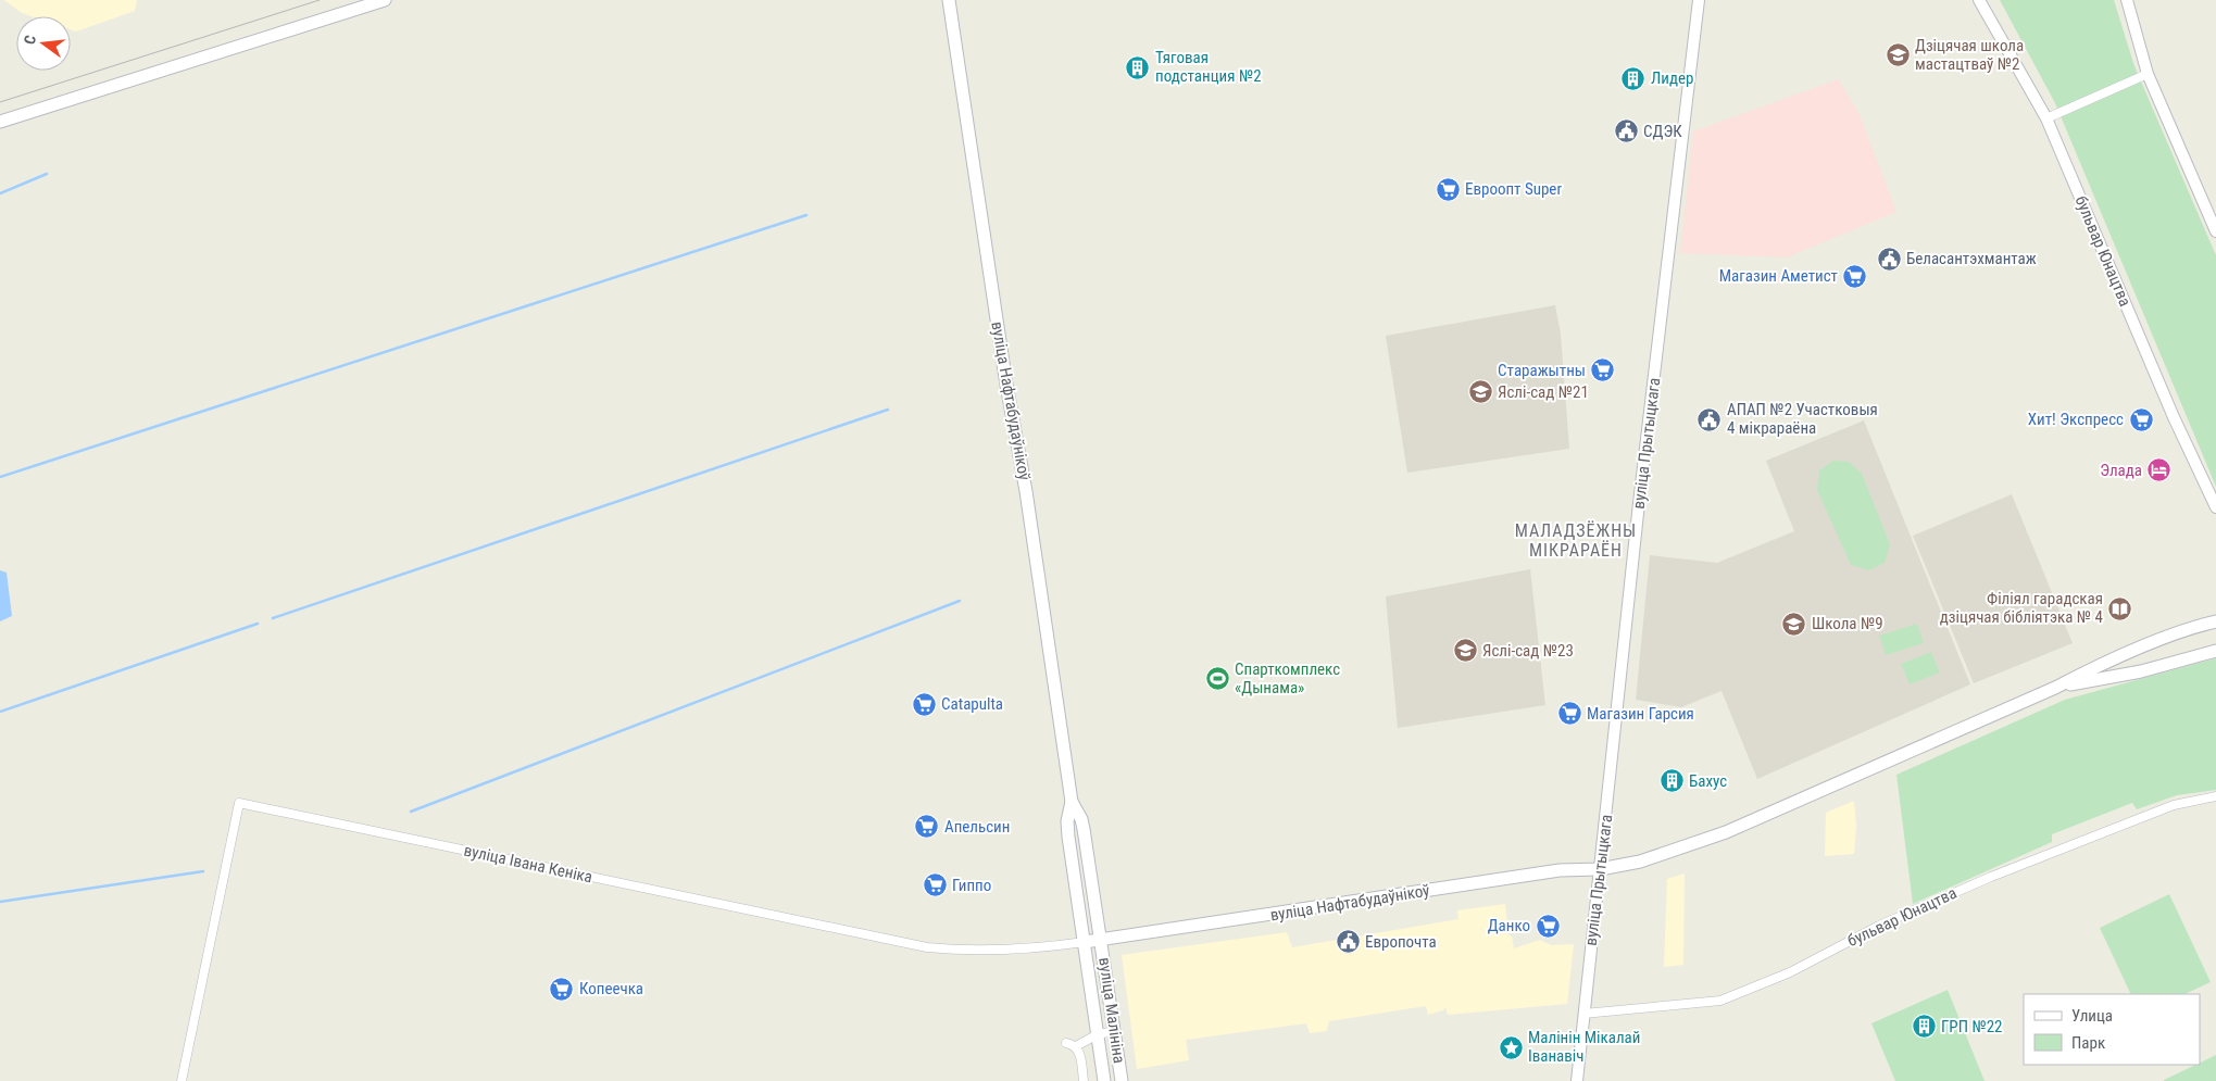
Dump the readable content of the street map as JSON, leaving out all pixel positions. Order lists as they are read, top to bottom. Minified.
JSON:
{"streets":{"main road":["вуліца Нафтабудаўнікоў","вуліца Малініна"],"street":["бульвар Юнацтва","вуліца Прытыцкага","вуліца Івана Кеніка"]},"crossings":[["бульвар Юнацтва","вуліца Прытыцкага"],["вуліца Нафтабудаўнікоў","вуліца Прытыцкага"],["вуліца Нафтабудаўнікоў","вуліца Івана Кеніка"],["вуліца Нафтабудаўнікоў","вуліца Малініна"],["вуліца Івана Кеніка","вуліца Малініна"]],"districts":["МАЛАДЗЁЖНЫ МІКРАРАЁН"],"places":{"school or university":["Дзіцячая школа мастацтваў №2","Яслі-сад №21","Школа №9","Яслі-сад №23"],"building":["Тяговая подстанция №2","Лидер","Бахус","ГРП №22"],"public building":["СДЭК","Беласантэхмантаж","АПАП №2 Участковыя 4 мікрараёна","Европочта"],"supermarket":["Евроопт Super","Магазин Аметист","Старажытны","Хит! Экспресс","Catapulta","Магазин Гарсия","Апельсин","Гиппо","Данко","Копеечка"],"hotel":["Элада"],"library":["Філіял гарадская дзіцячая бібліятэка № 4"],"sports":["Спарткомплекс «Дынама»"],"place":["Малінін Мікалай Іванавіч"]},"legend":["Улица","Парк"],"north":"left"}
